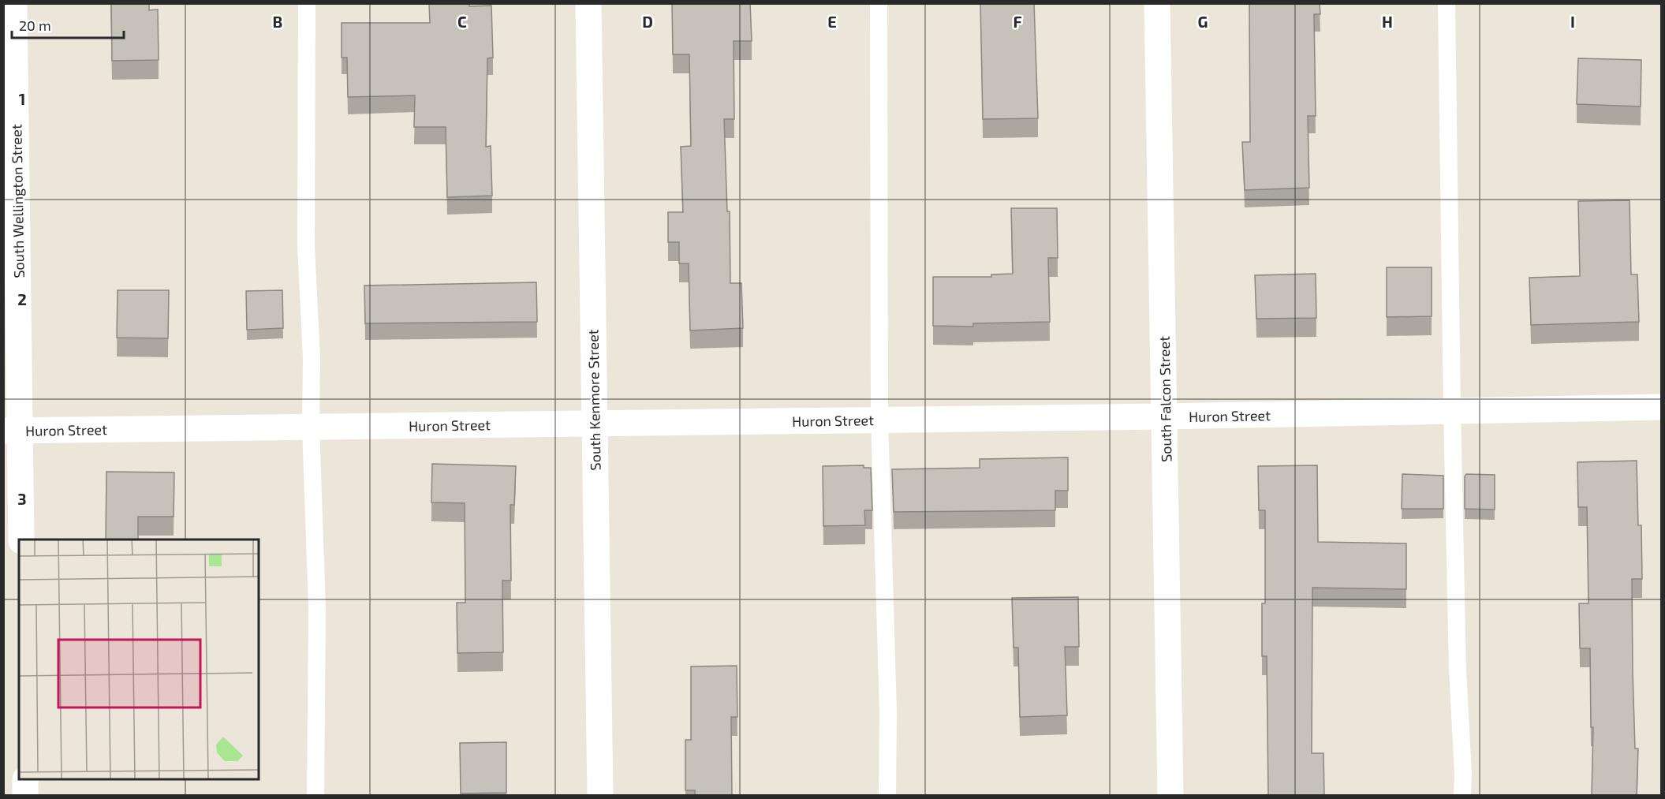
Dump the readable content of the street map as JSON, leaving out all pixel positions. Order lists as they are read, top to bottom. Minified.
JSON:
{"streets":{"street":["South Wellington Street","South Falcon Street","South Kenmore Street","Huron Street"]},"crossings":[["South Wellington Street","Huron Street"],["South Falcon Street","Huron Street"],["South Kenmore Street","Huron Street"]],"scale_bar":"20 m","grid":{"columns":["B","C","D","E","F","G","H","I"],"rows":["1","2","3"]}}
